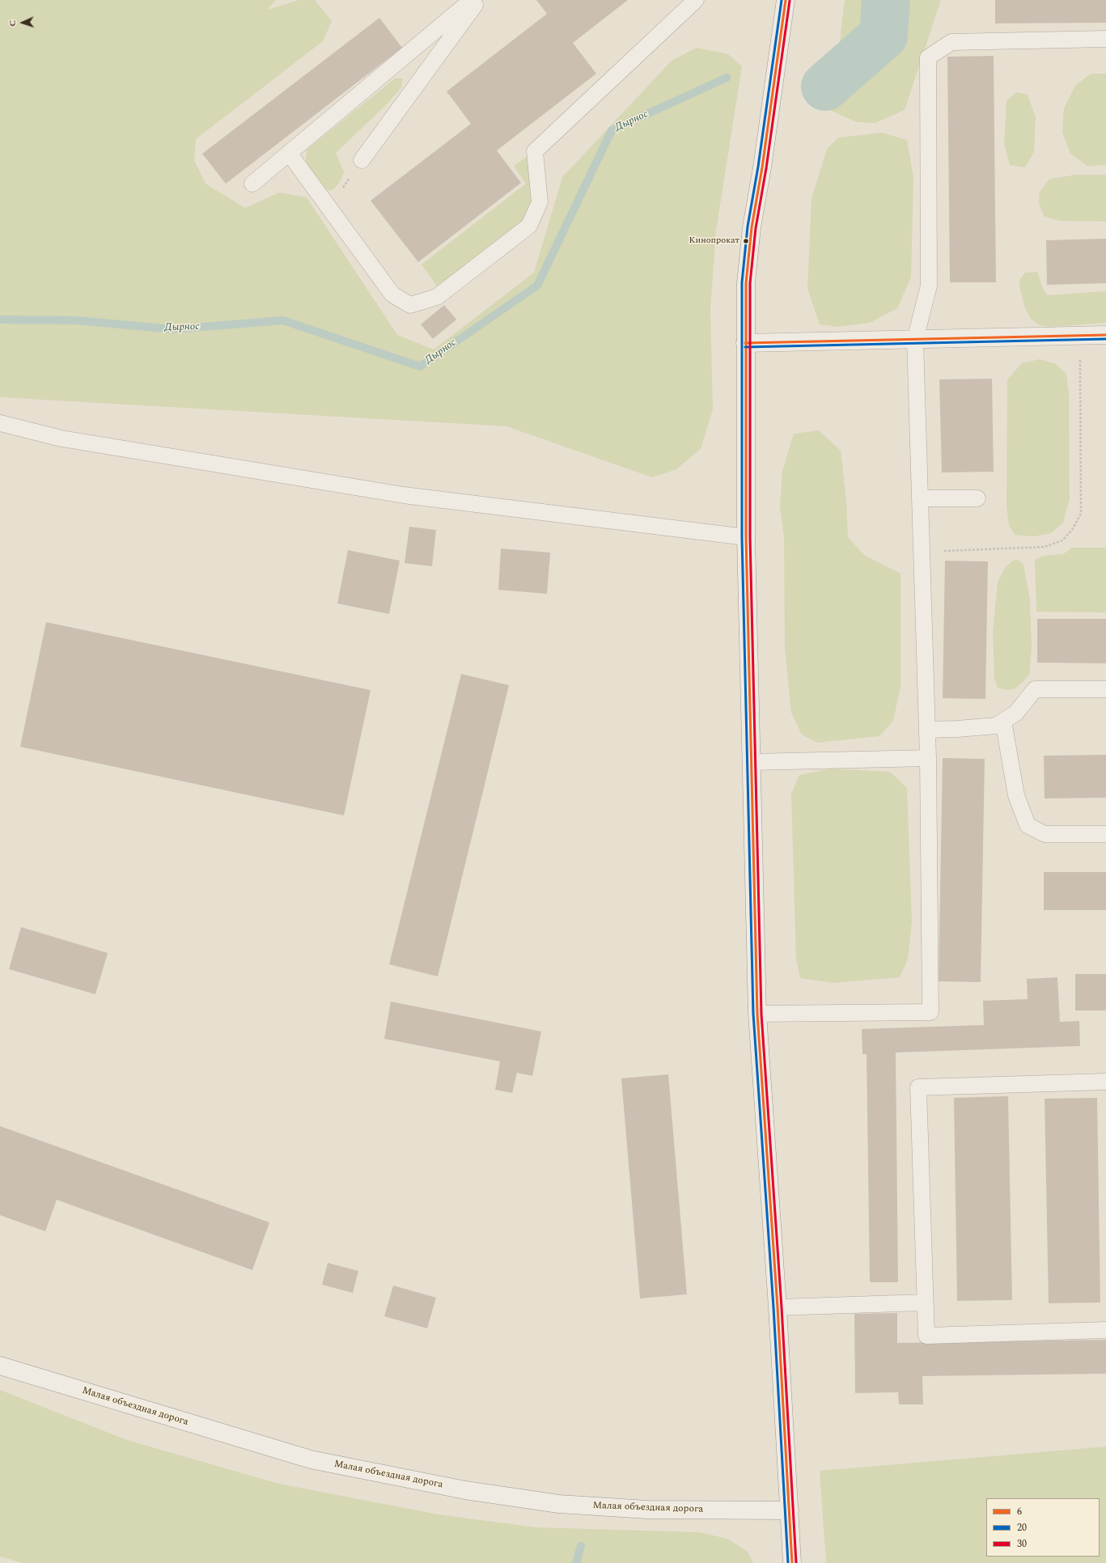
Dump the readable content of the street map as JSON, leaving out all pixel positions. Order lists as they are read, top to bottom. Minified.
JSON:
{"streets":{"main road":["Малая объездная дорога"]},"water":["Дырнос"],"places":["Кинопрокат"],"lines":["transit line 6","transit line 20","transit line 30"],"legend":["6","20","30"],"north":"left"}
